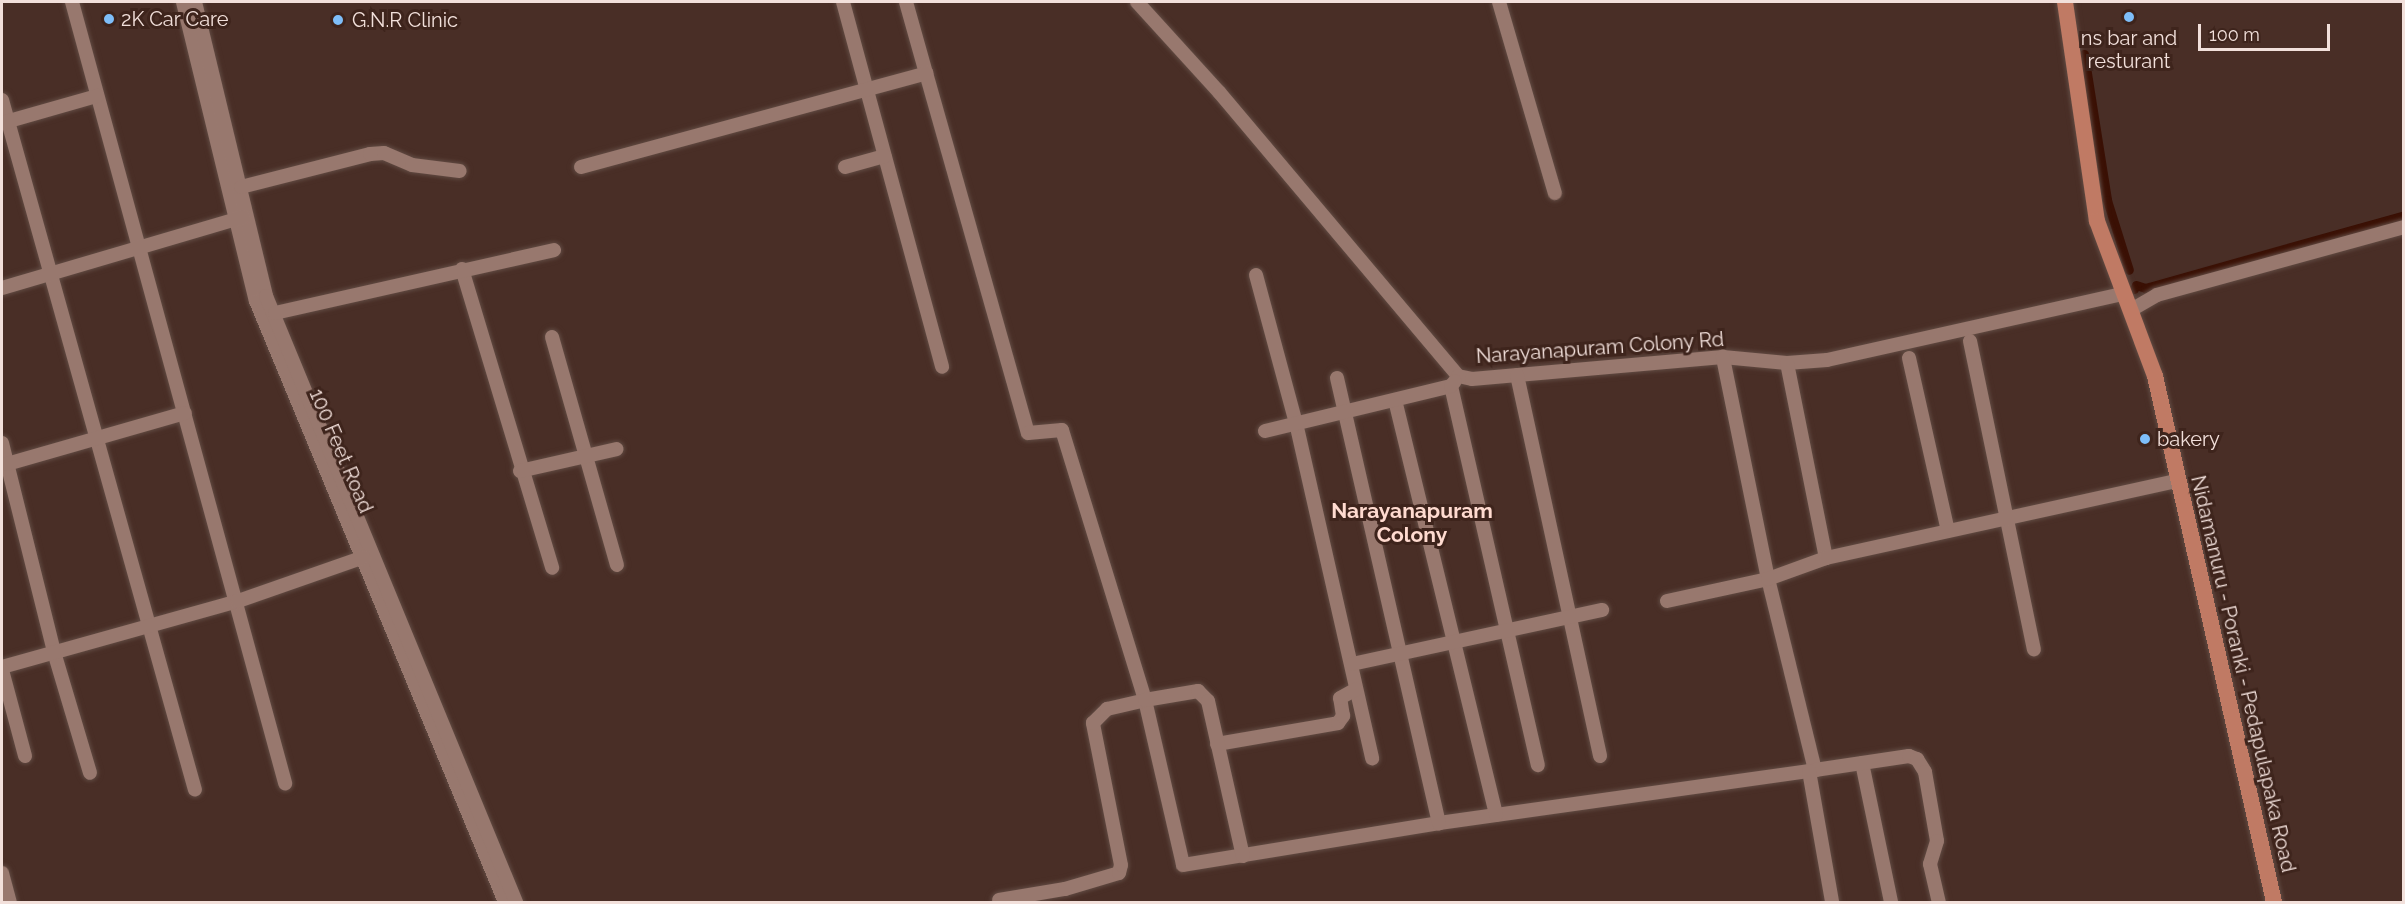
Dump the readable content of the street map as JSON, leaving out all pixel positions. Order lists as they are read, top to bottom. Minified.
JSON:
{"streets":{"main road":["Nidamanuru - Poranki - Pedapulapaka Road"],"street":["Narayanapuram Colony Rd","100 Feet Road"]},"crossings":[["Narayanapuram Colony Rd","Nidamanuru - Poranki - Pedapulapaka Road"]],"districts":["Narayanapuram Colony"],"places":["ns bar and resturant","2K Car Care","G.N.R Clinic","bakery"],"scale_bar":"100 m"}
